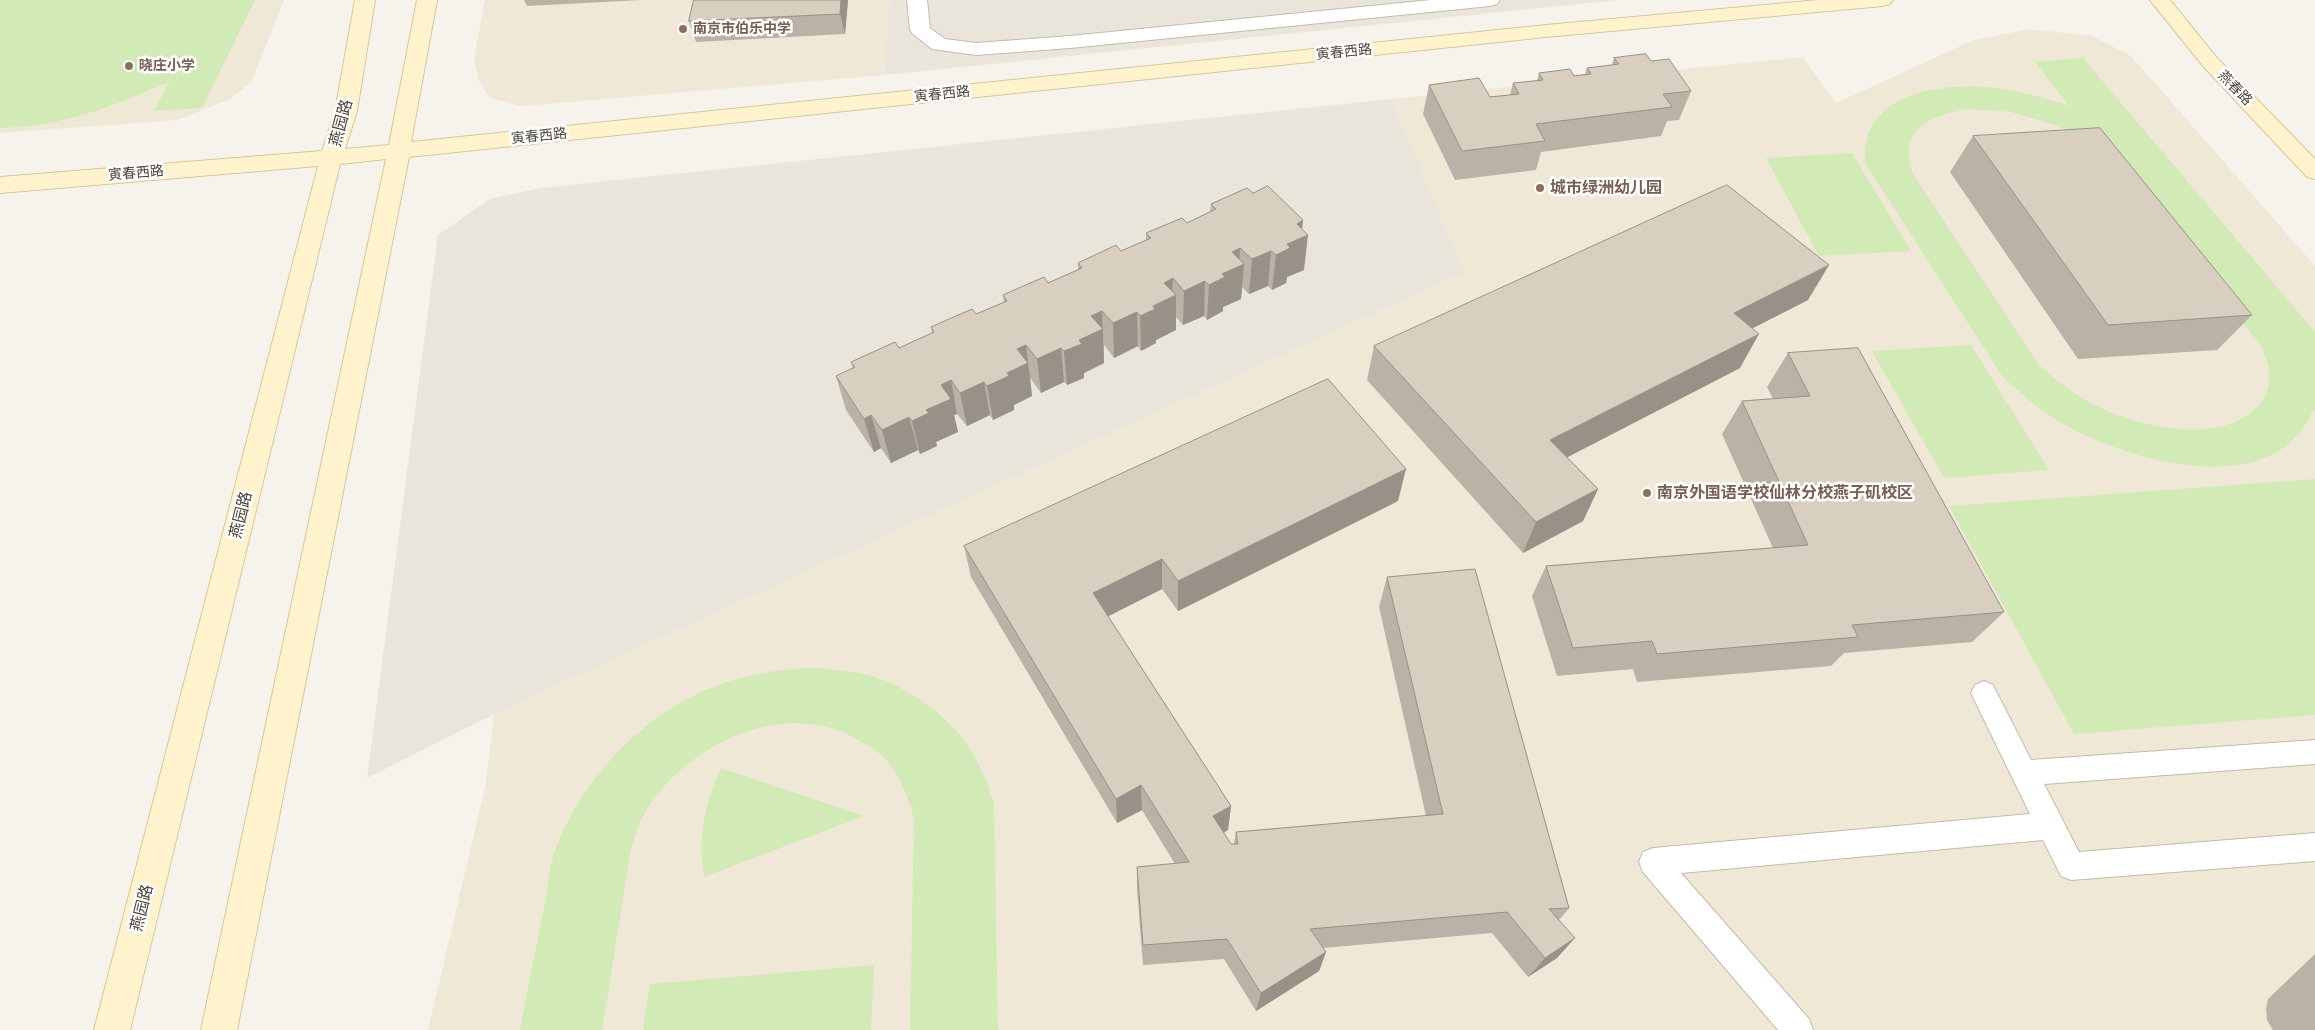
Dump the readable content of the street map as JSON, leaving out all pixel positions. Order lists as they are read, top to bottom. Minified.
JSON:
{"streets":{"street":["寅春西路","燕春路","燕园路"]},"crossings":[["寅春西路","燕园路"]],"places":["南京市伯乐中学","晓庄小学","城市绿洲幼儿园","南京外国语学校仙林分校燕子矶校区"]}
